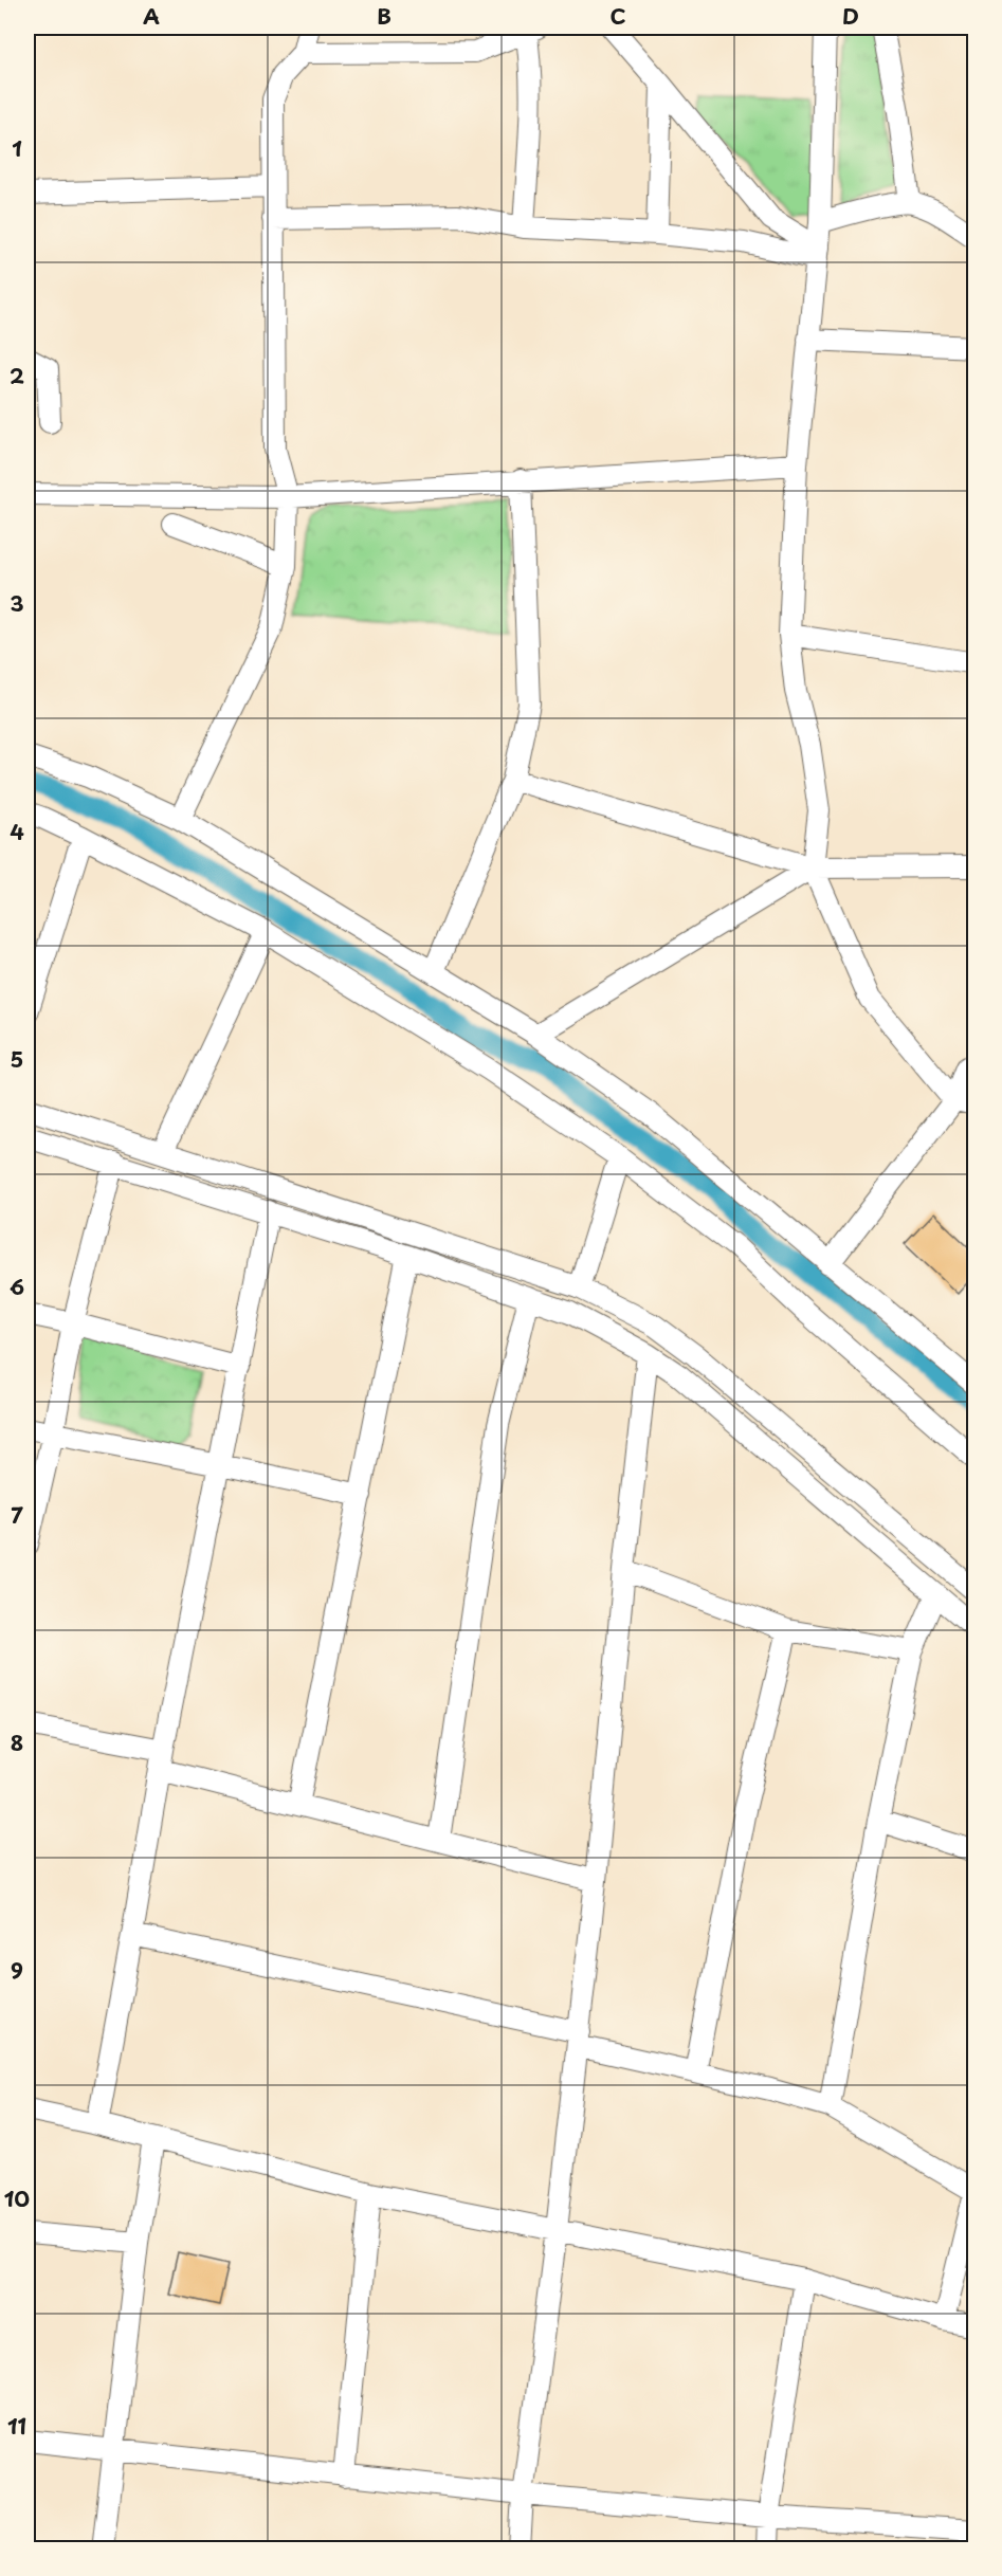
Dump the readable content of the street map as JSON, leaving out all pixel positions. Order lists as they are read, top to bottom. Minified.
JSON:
{"grid":{"columns":["A","B","C","D"],"rows":["1","2","3","4","5","6","7","8","9","10","11"]}}
